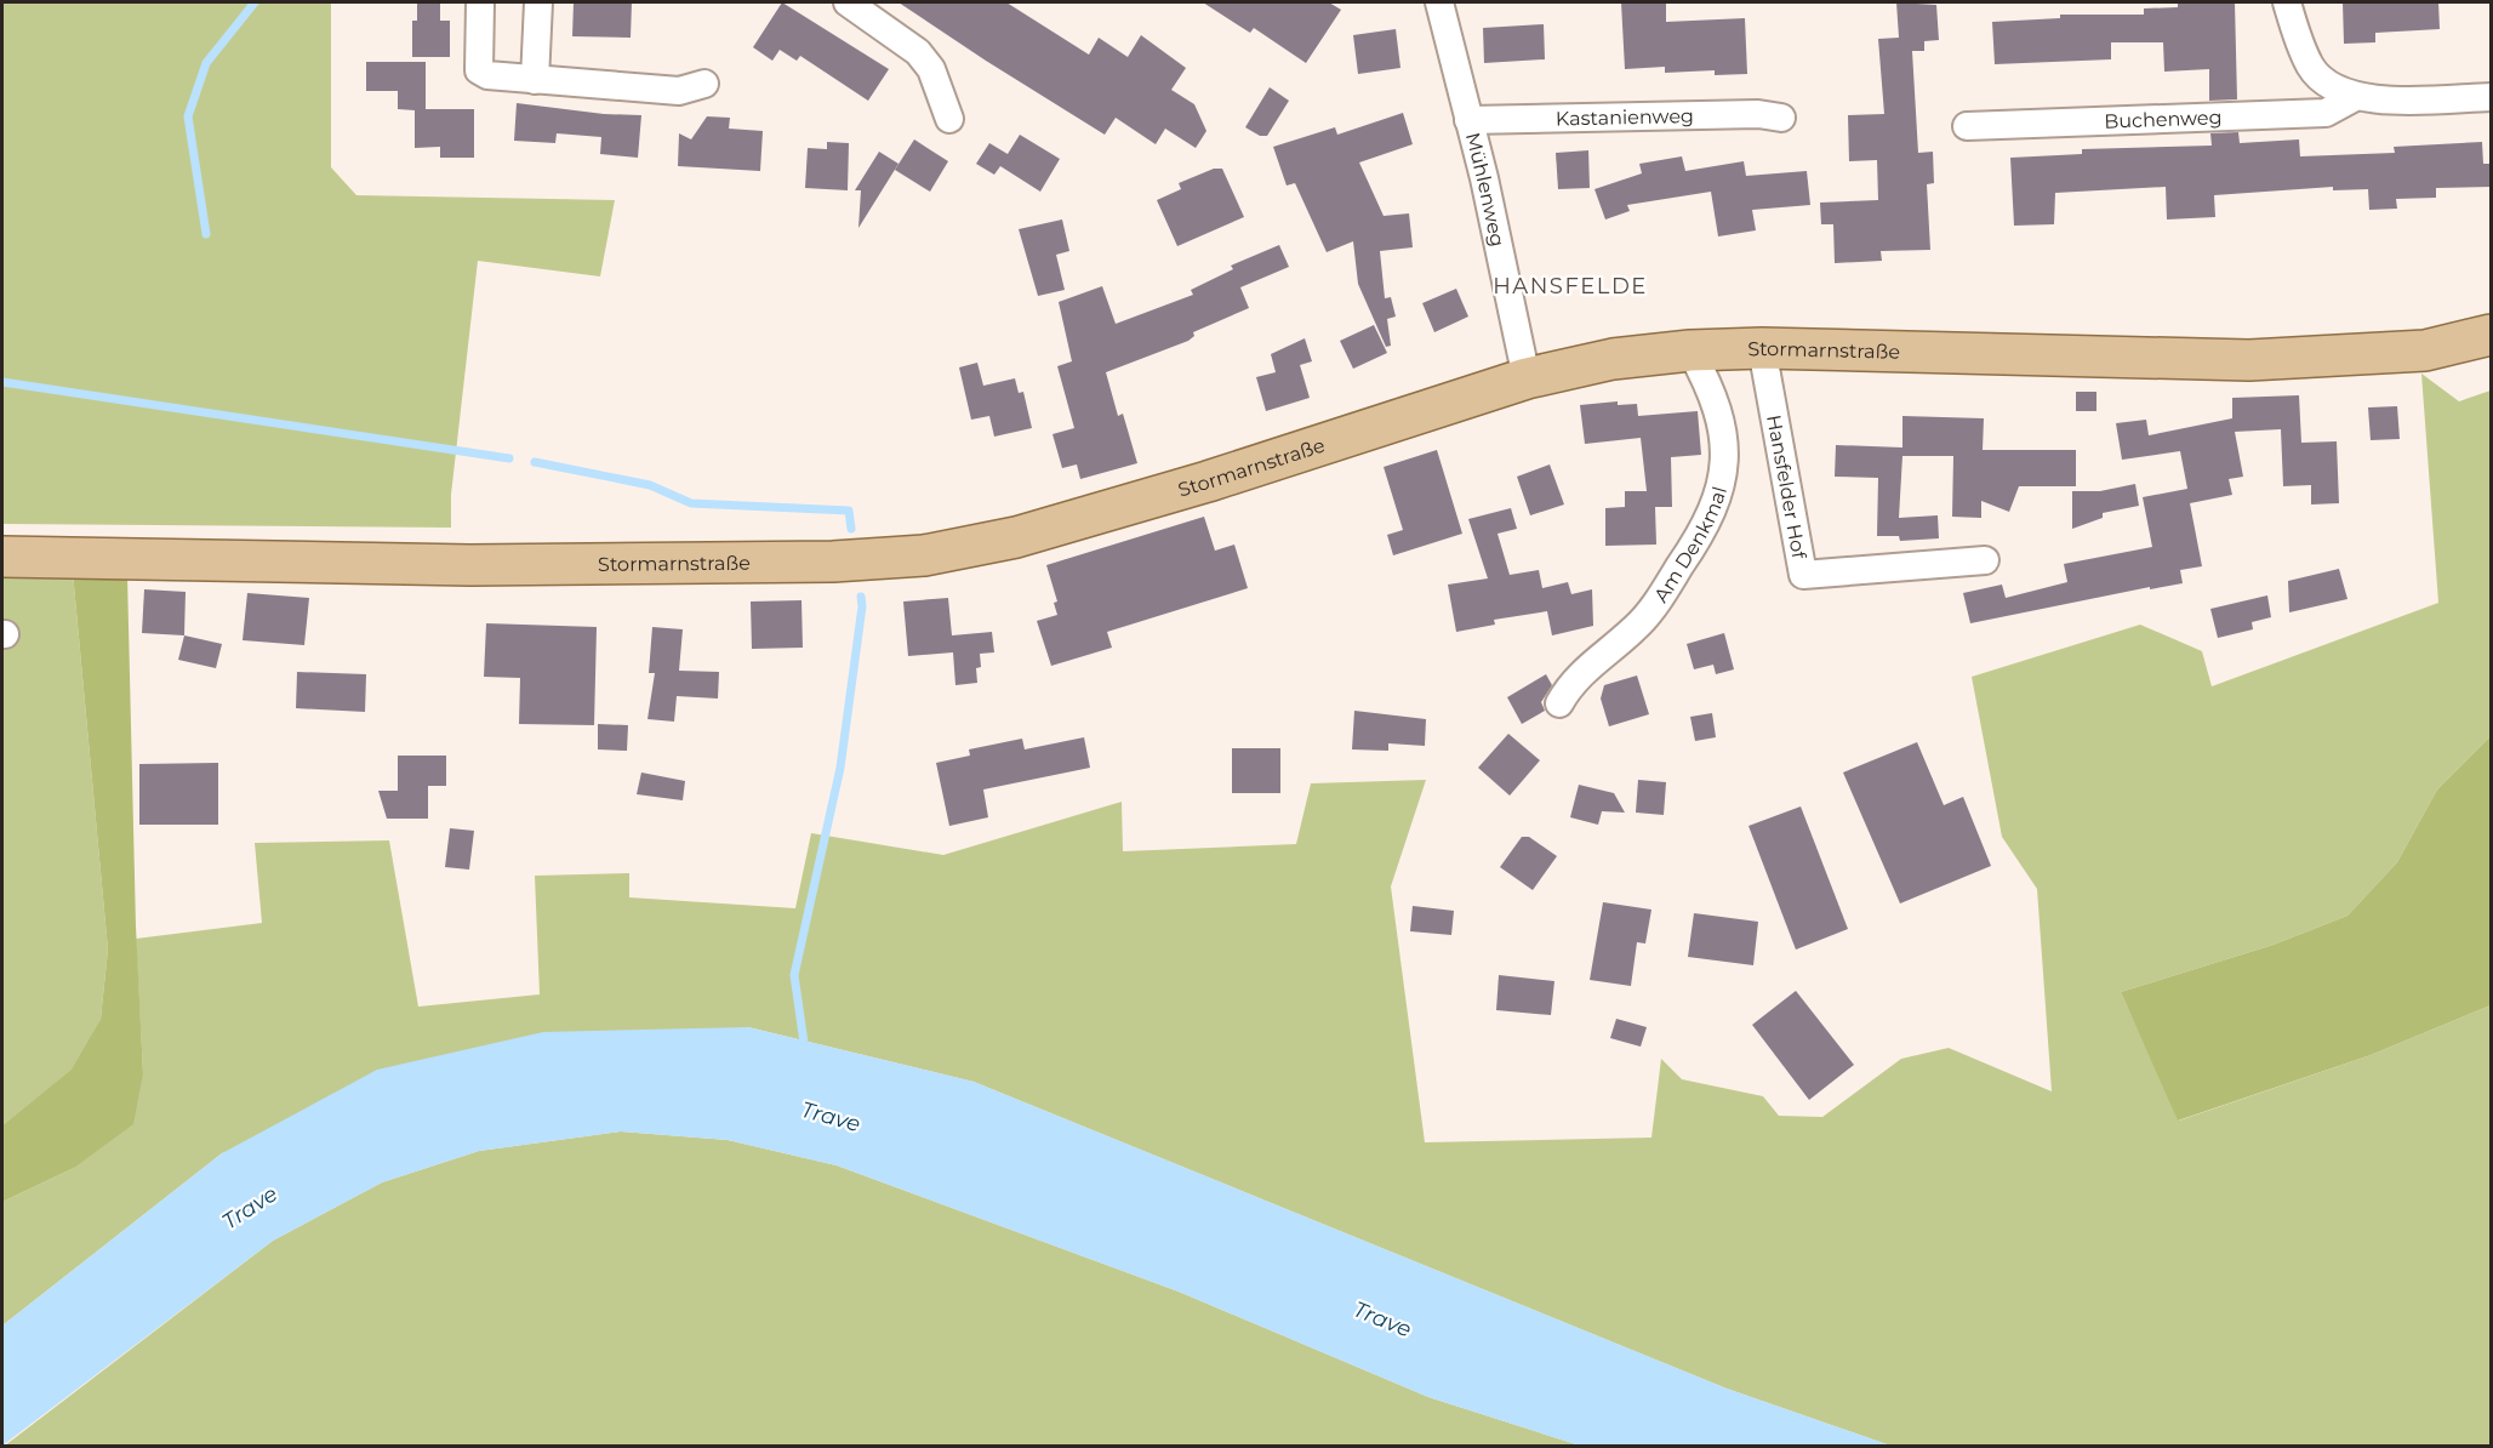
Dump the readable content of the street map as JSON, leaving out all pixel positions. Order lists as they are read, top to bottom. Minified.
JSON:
{"streets":{"main road":["Stormarnstraße"],"street":["Kastanienweg","Buchenweg","Mühlenweg","Hansfelder Hof","Am Denkmal"]},"crossings":[["Kastanienweg","Mühlenweg"],["Mühlenweg","Stormarnstraße"],["Stormarnstraße","Hansfelder Hof"],["Stormarnstraße","Am Denkmal"]],"districts":["HANSFELDE"],"water":["Trave"]}
